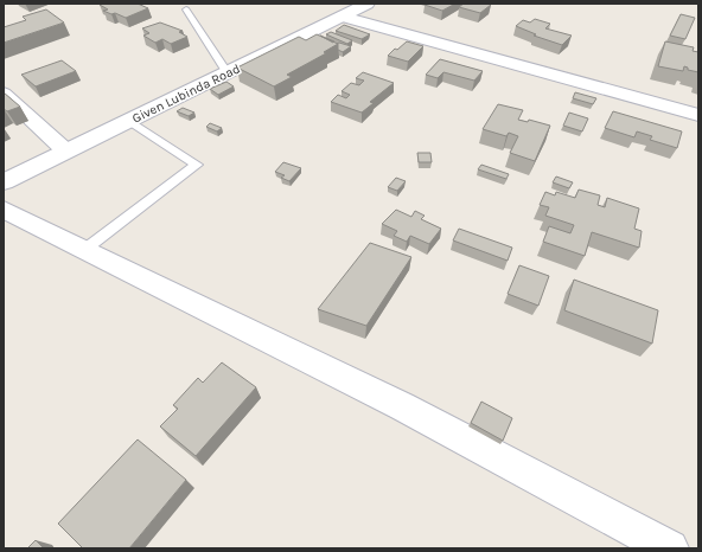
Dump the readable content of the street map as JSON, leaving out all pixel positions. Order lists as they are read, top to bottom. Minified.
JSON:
{"streets":{"street":["Given Lubinda Road"]}}
